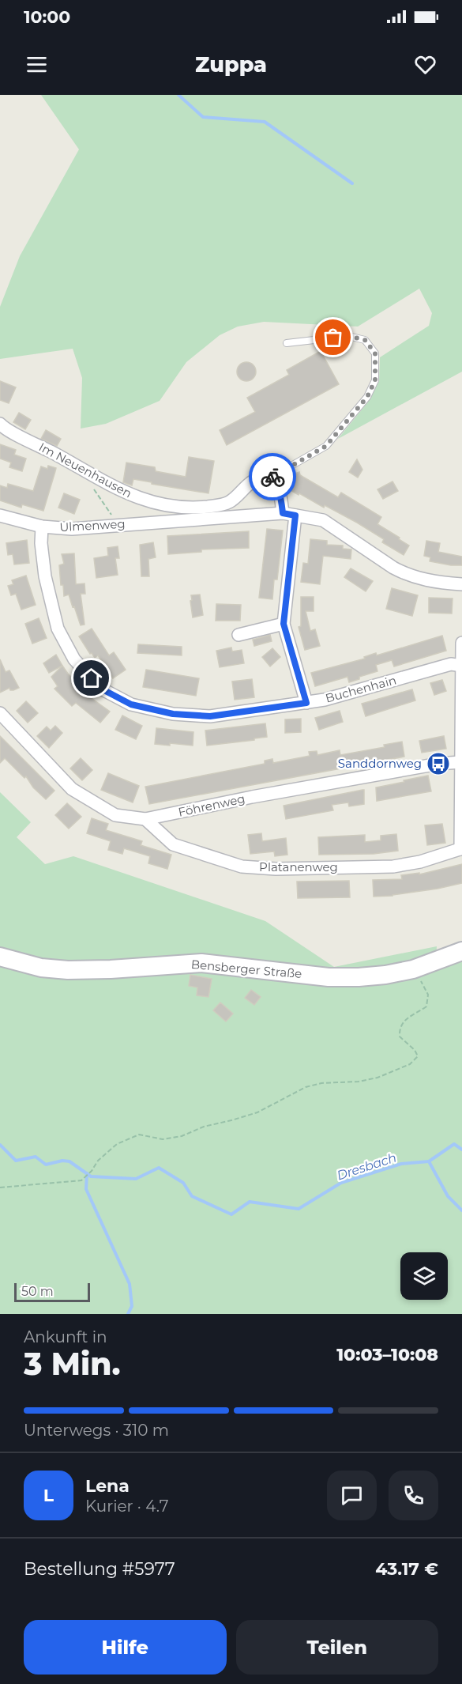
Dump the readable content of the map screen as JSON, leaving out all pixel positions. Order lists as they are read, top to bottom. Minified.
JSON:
{"streets":{"main road":["Bensberger Straße"],"street":["Im Neuenhausen","Ulmenweg","Buchenhain","Föhrenweg","Platanenweg"]},"crossings":[["Ulmenweg","Buchenhain"],["Föhrenweg","Platanenweg"]],"water":["Dresbach"],"places":{"bus stop":["Sanddornweg"]},"scale_bar":"50 m","page":{"status":"10:00","header":"Zuppa","scale":"50 m","heading":["3 Min.","Ankunft in","10:03–10:08"],"panel":["Lena","Kurier · 4.7","Bestellung #5977","43.17 €"],"bar":"Unterwegs · 310 m","round":"L","buttons":["Hilfe","Teilen"]}}
